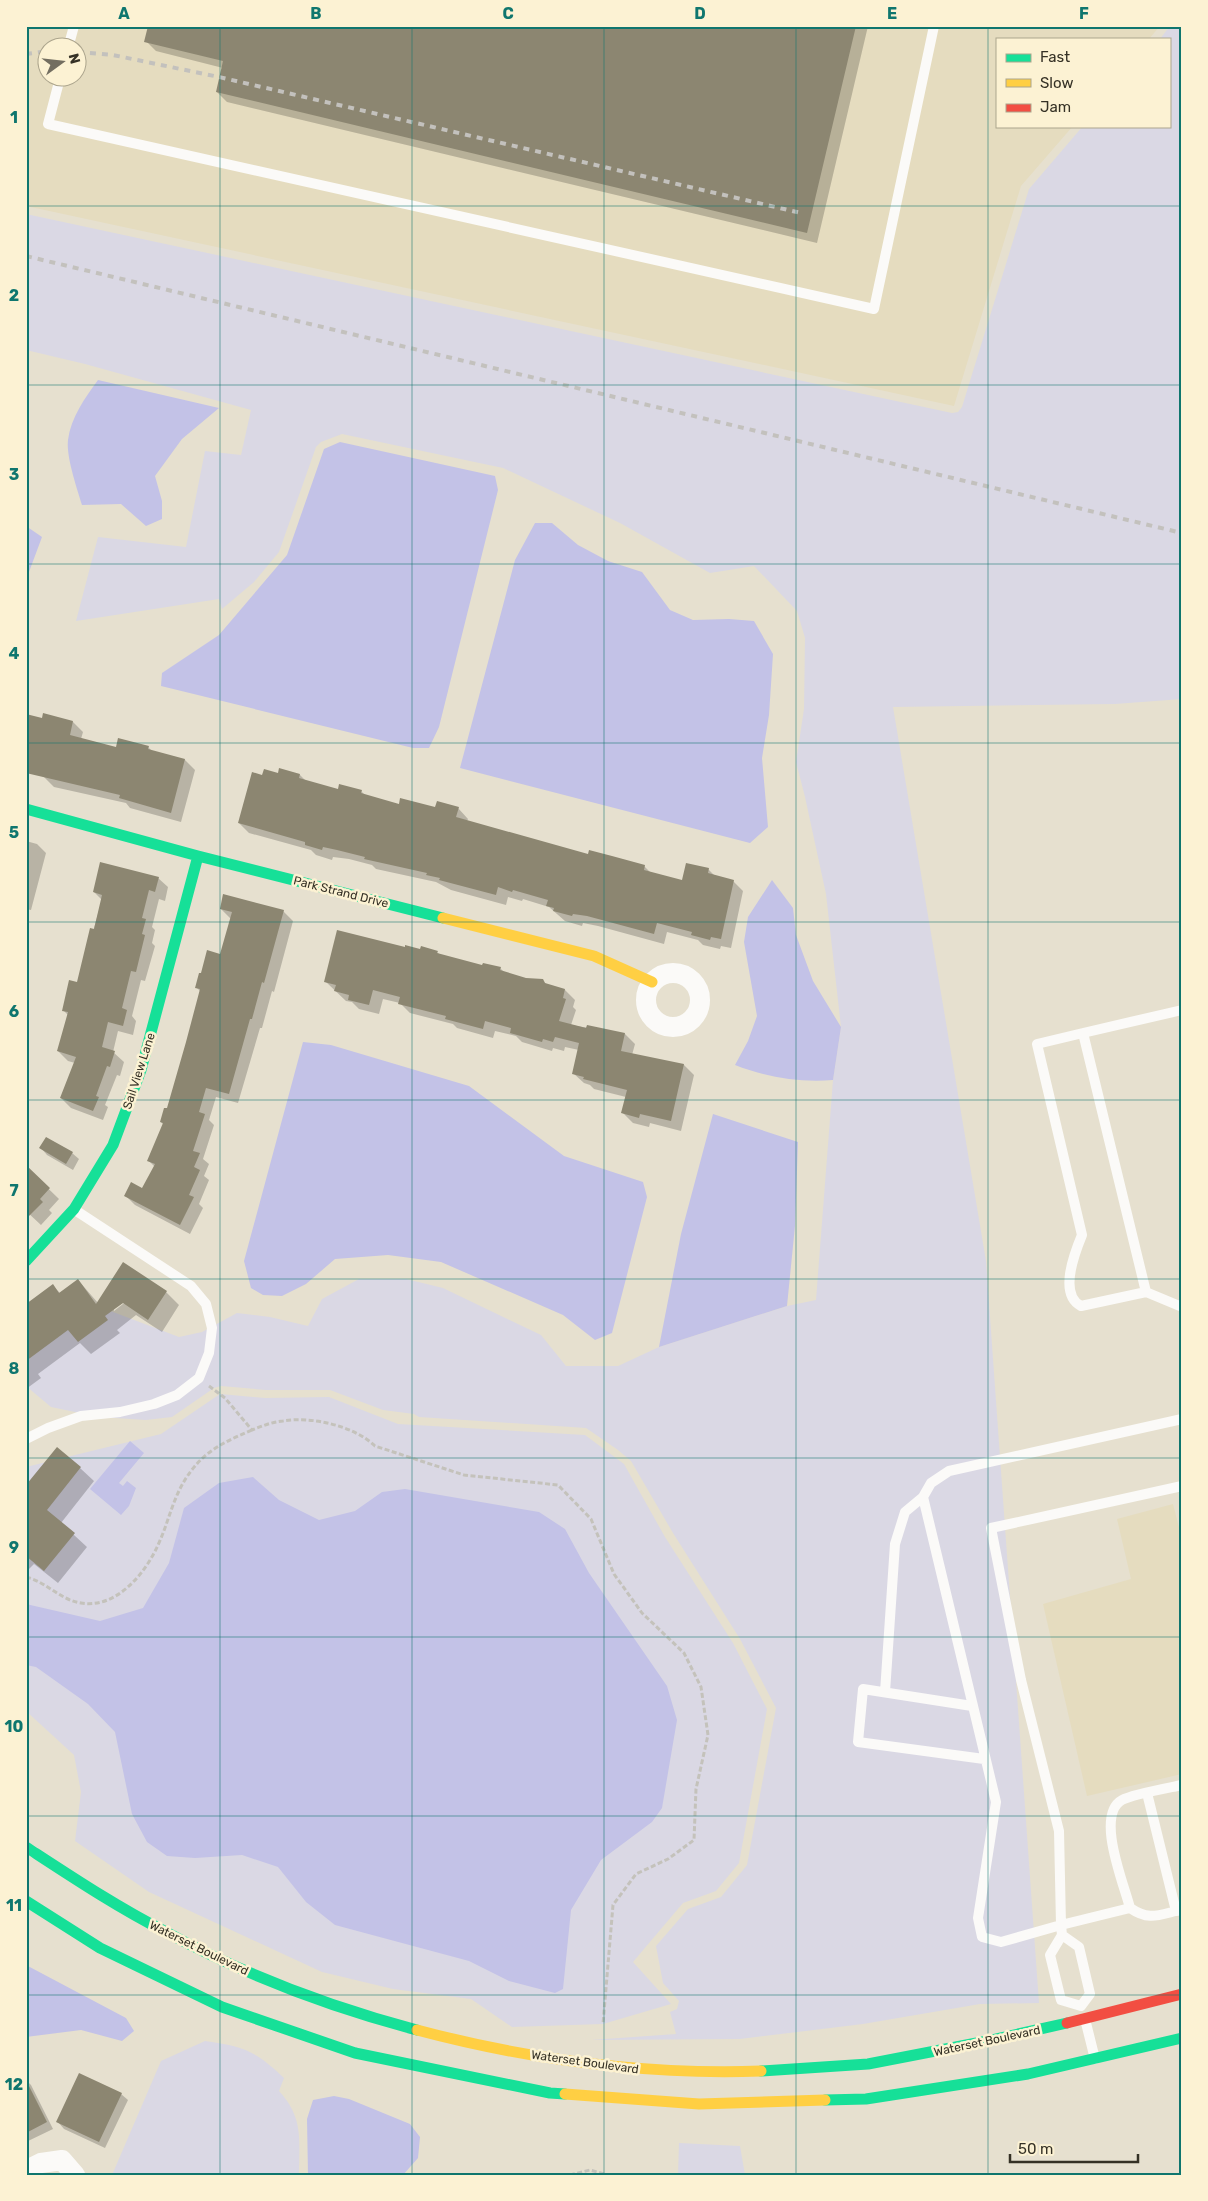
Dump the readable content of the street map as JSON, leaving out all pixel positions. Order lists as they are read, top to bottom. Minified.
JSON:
{"streets":{"street":["Park Strand Drive","Sail View Lane","Waterset Boulevard"]},"crossings":[["Park Strand Drive","Sail View Lane"]],"legend":["Fast","Slow","Jam"],"scale_bar":"50 m","north":"right","grid":{"columns":["A","B","C","D","E","F"],"rows":["1","2","3","4","5","6","7","8","9","10","11","12"]}}
